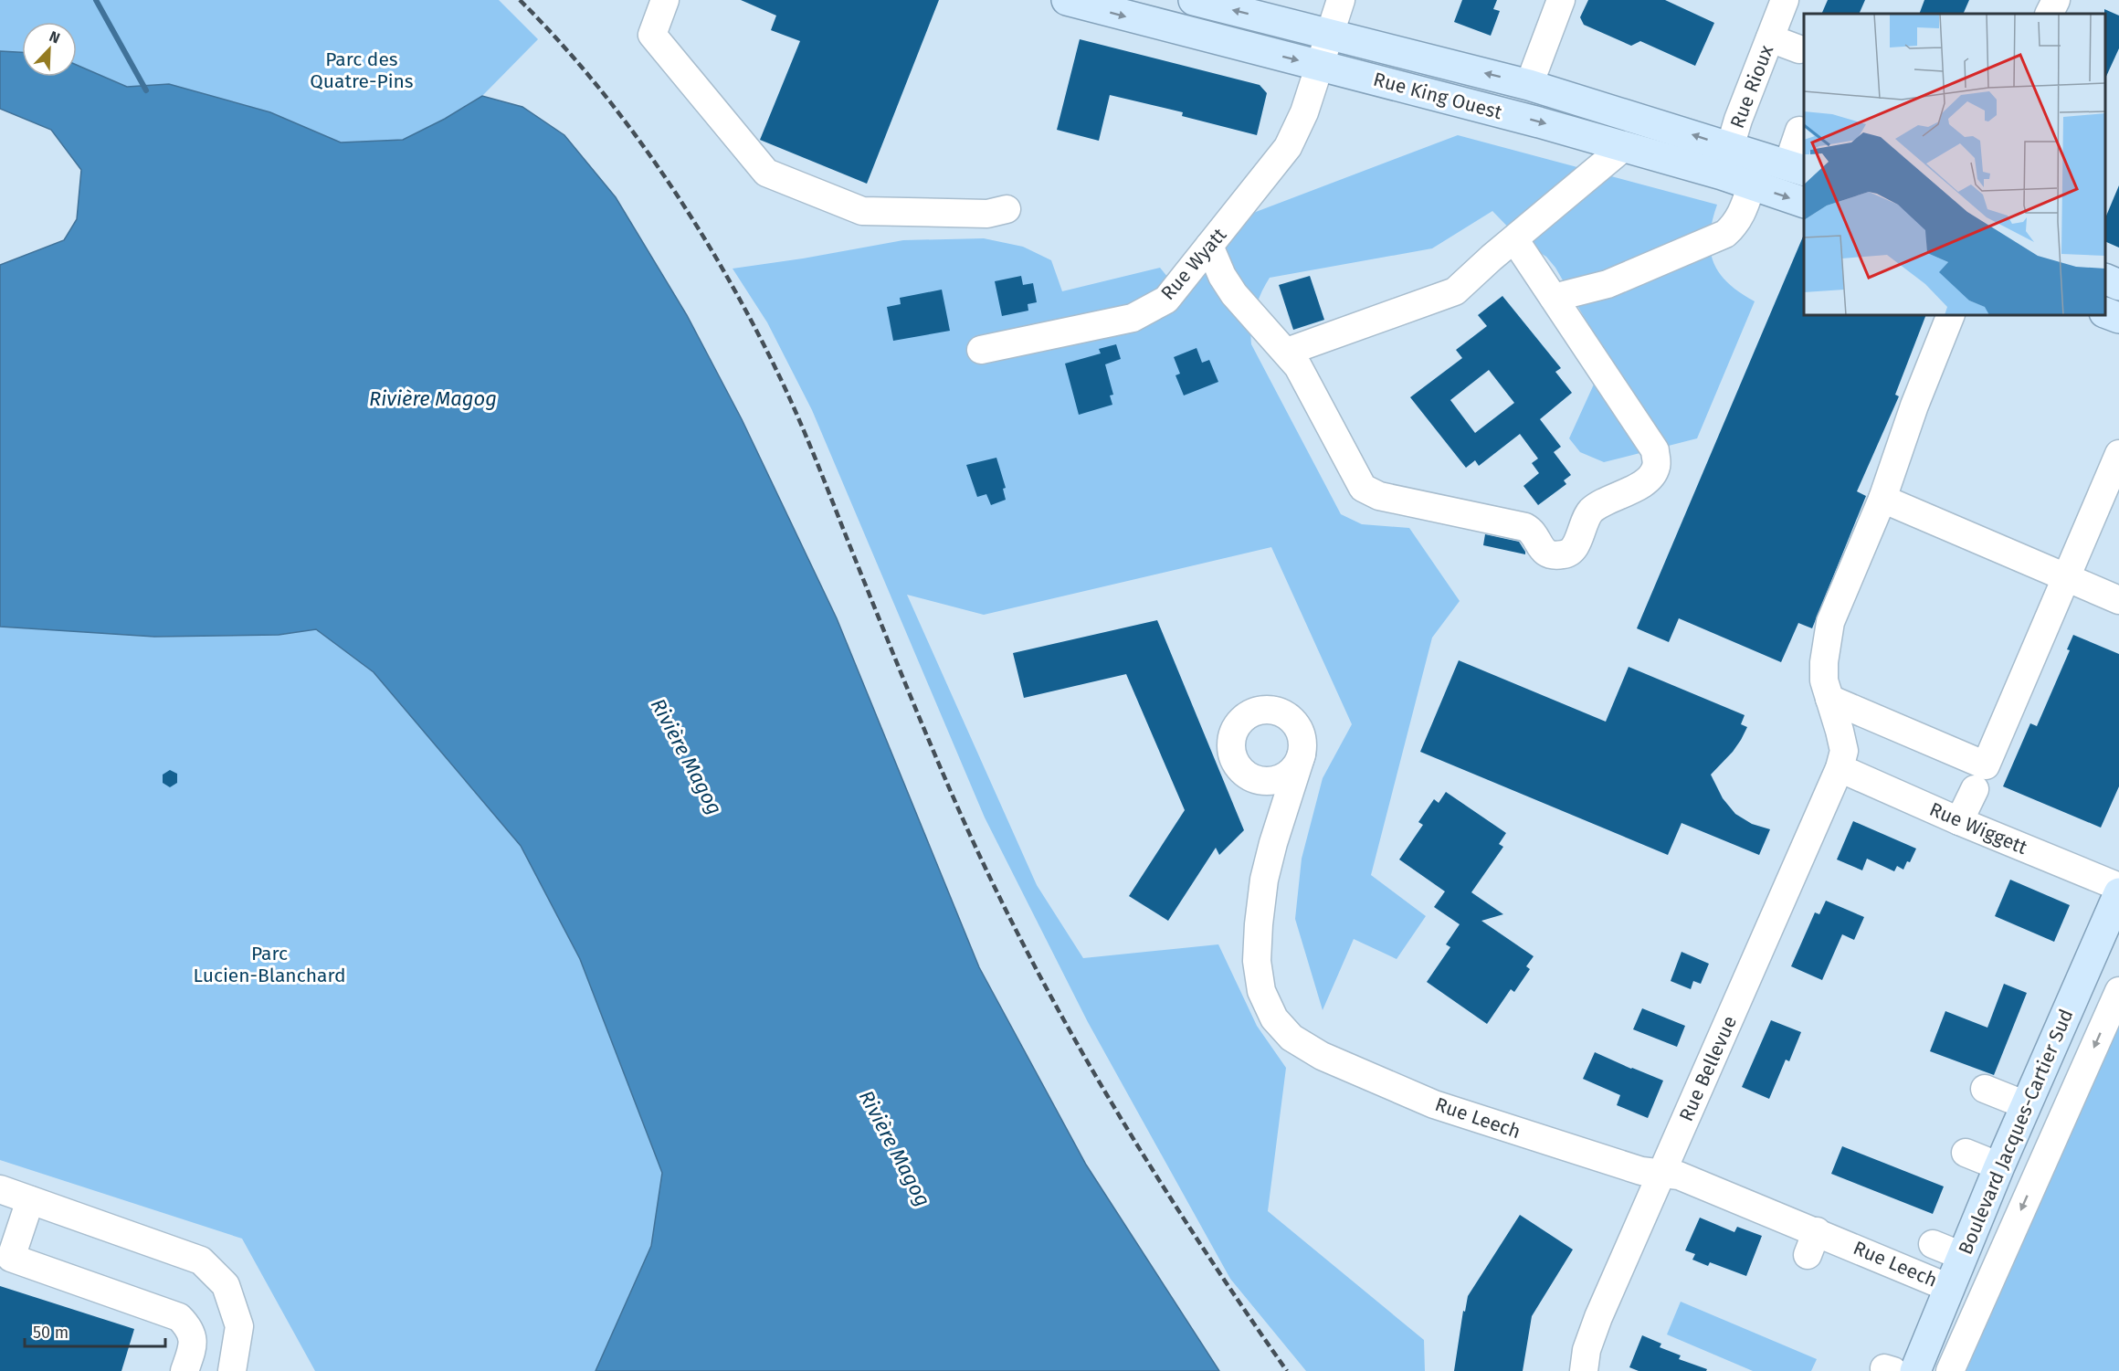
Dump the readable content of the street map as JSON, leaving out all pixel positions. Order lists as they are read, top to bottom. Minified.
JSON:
{"streets":{"main road":["Rue King Ouest","Boulevard Jacques-Cartier Sud"],"street":["Rue Rioux","Rue Wyatt","Rue Wiggett","Rue Bellevue","Rue Leech"]},"crossings":[["Rue Rioux","Rue King Ouest"],["Rue King Ouest","Rue Wyatt"],["Rue Wiggett","Rue Bellevue"],["Rue Bellevue","Rue Leech"],["Rue Leech","Boulevard Jacques-Cartier Sud"]],"water":["Rivière Magog"],"parks":["Parc des Quatre-Pins","Parc Lucien-Blanchard"],"scale_bar":"50 m","north":"top right"}
